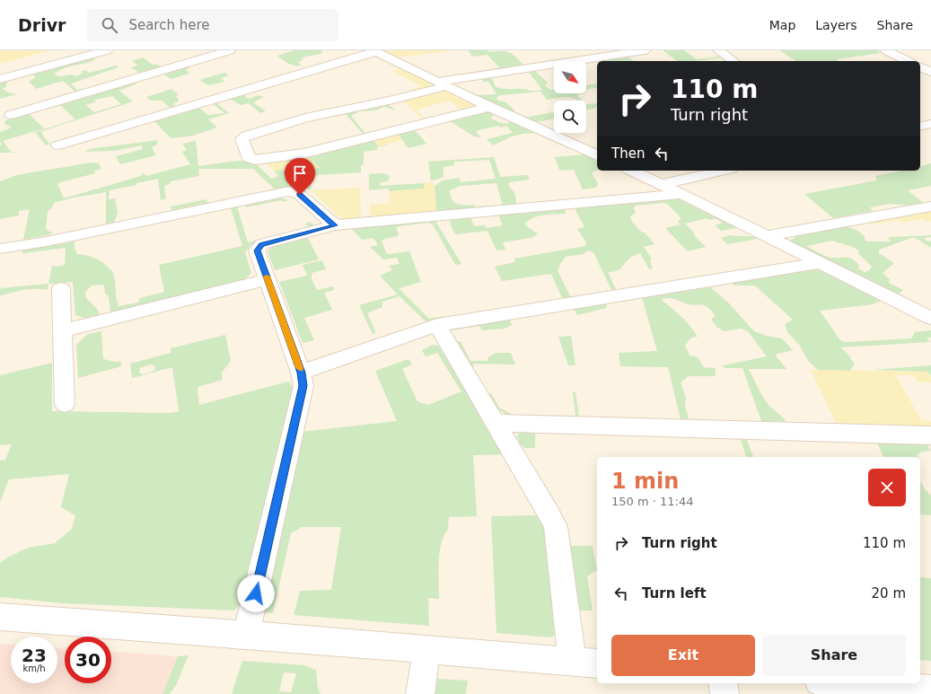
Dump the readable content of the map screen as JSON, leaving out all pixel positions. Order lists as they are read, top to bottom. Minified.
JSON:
{"north":"bottom right","page":{"header":"Drivr","search":"Search here","nav":["Map","Layers","Share"],"turn":["110 m","Turn right"],"then":"Then","heading":["1 min","150 m · 11:44"],"list":[{"name":"Turn right","value":"110 m"},{"name":"Turn left","value":"20 m"}],"buttons":["Exit","Share"],"speed":"23 km/h","limit":"30"}}
